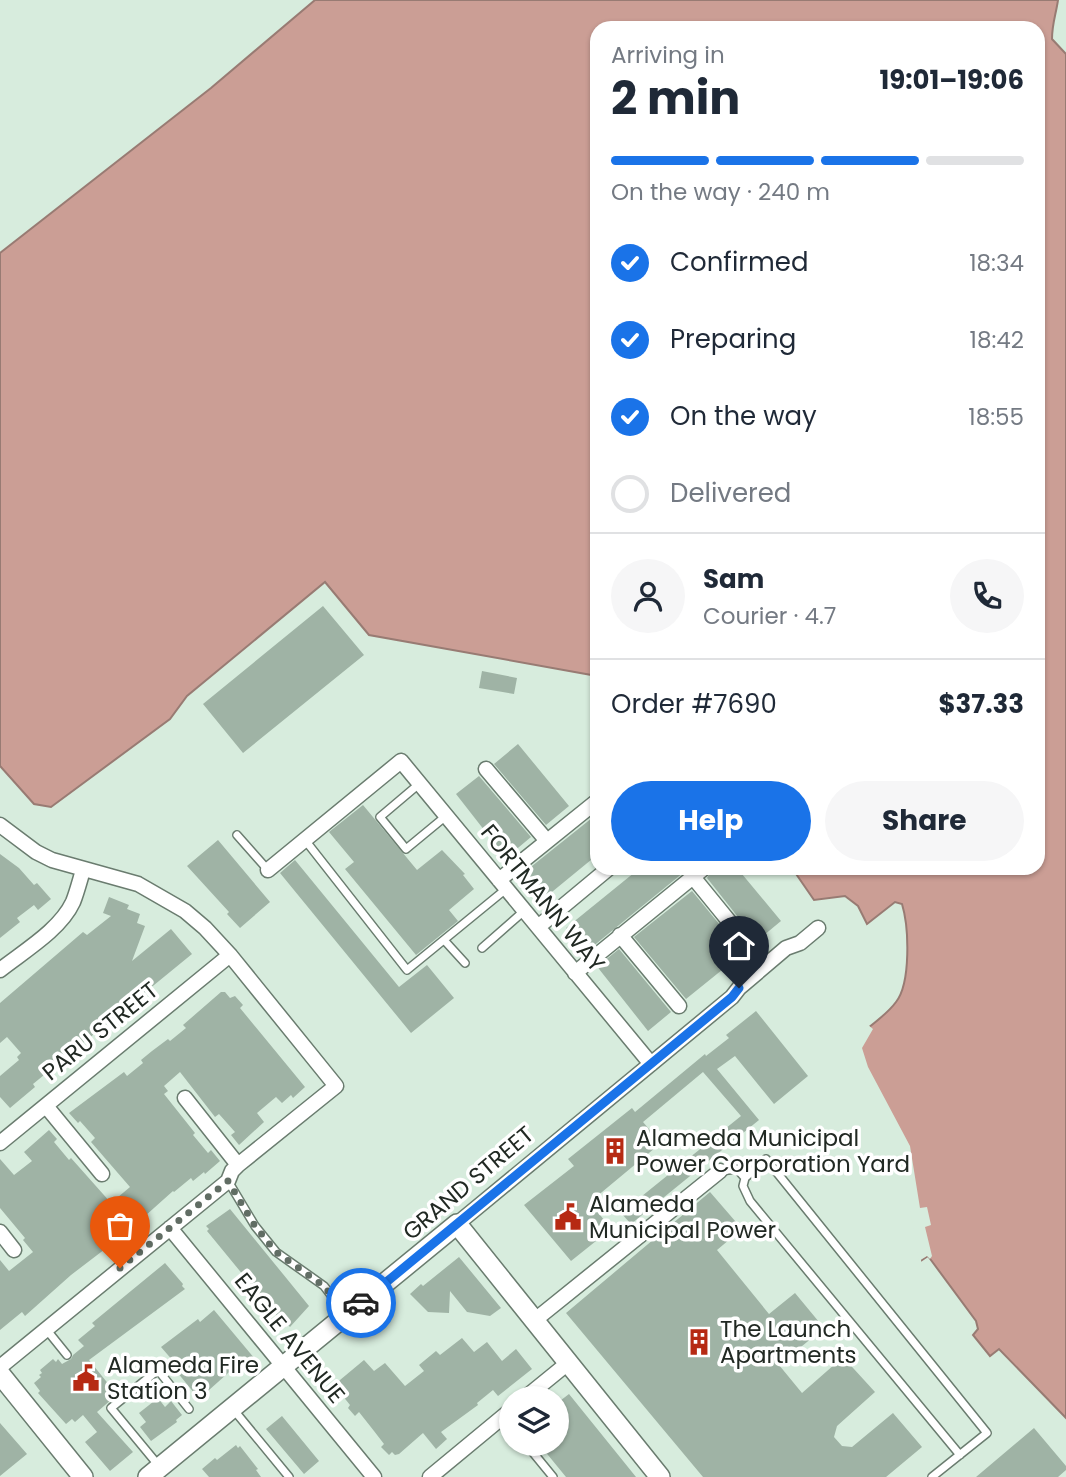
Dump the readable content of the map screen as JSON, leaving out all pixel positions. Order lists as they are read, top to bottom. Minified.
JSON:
{"streets":{"street":["FORTMANN WAY","PARU STREET","GRAND STREET","EAGLE AVENUE"]},"crossings":[["FORTMANN WAY","GRAND STREET"],["GRAND STREET","EAGLE AVENUE"]],"places":{"building":["Alameda Municipal Power Corporation Yard","The Launch Apartments"],"public building":["Alameda Municipal Power","Alameda Fire Station 3"]},"page":{"heading":["2 min","Arriving in","19:01–19:06"],"panel":["Sam","Courier · 4.7","Order #7690","$37.33"],"bar":"On the way · 240 m","list":[["Confirmed","18:34"],["Preparing","18:42"],["On the way","18:55"],"Delivered"],"buttons":["Help","Share"]}}
